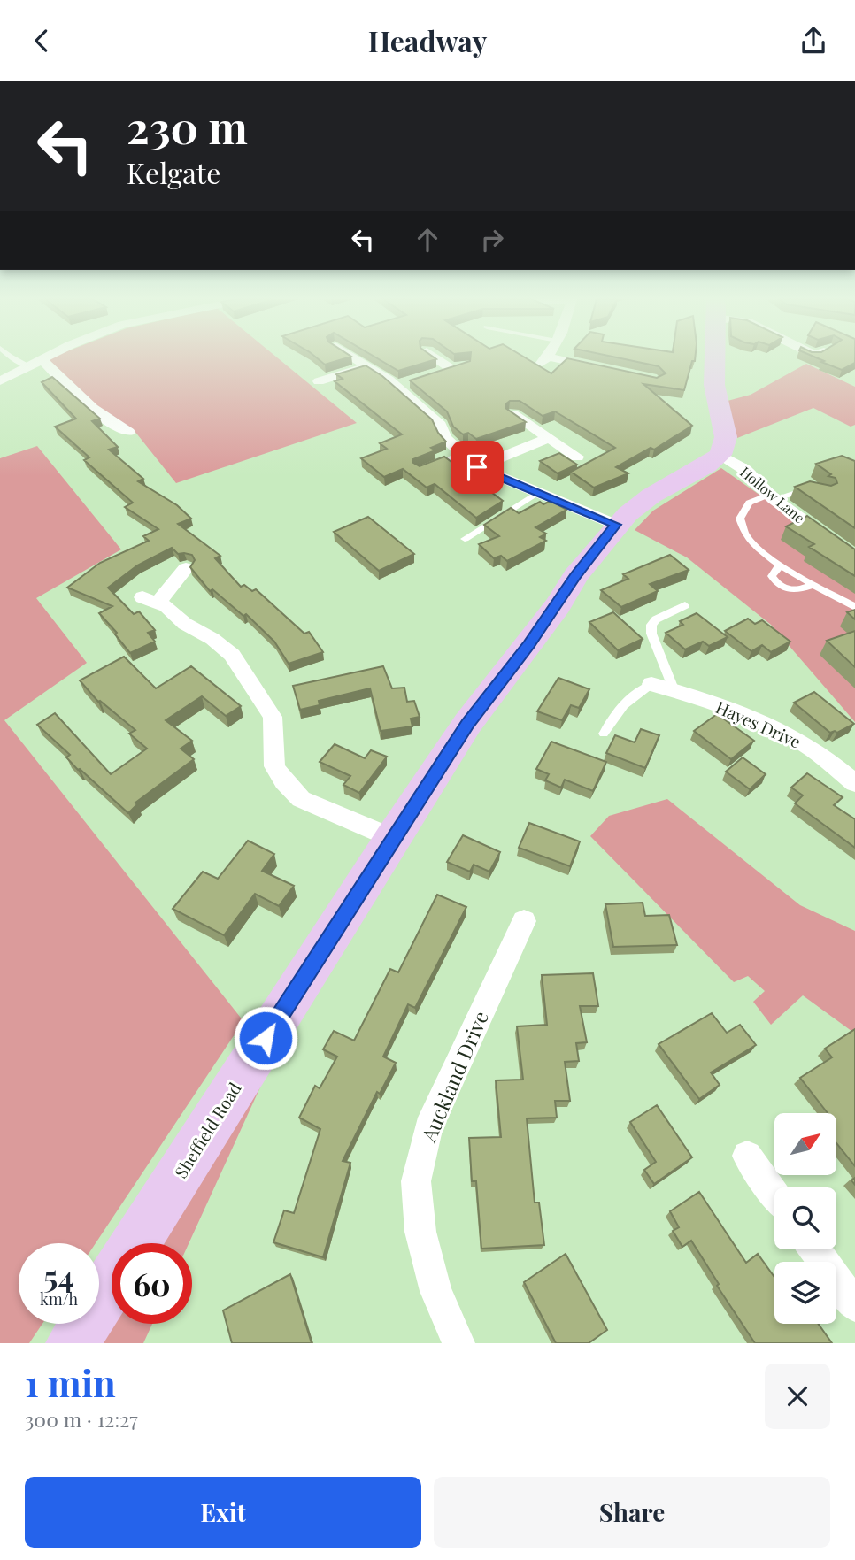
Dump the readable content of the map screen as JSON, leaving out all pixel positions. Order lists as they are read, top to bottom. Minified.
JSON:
{"streets":{"main road":["Sheffield Road"],"street":["Hollow Lane","Hayes Drive","Auckland Drive"]},"crossings":[["Hollow Lane","Sheffield Road"]],"north":"top right","page":{"header":"Headway","turn":["230 m","Kelgate"],"speed":"54 km/h","limit":"60","heading":["1 min","300 m · 12:27"],"buttons":["Exit","Share"]}}
